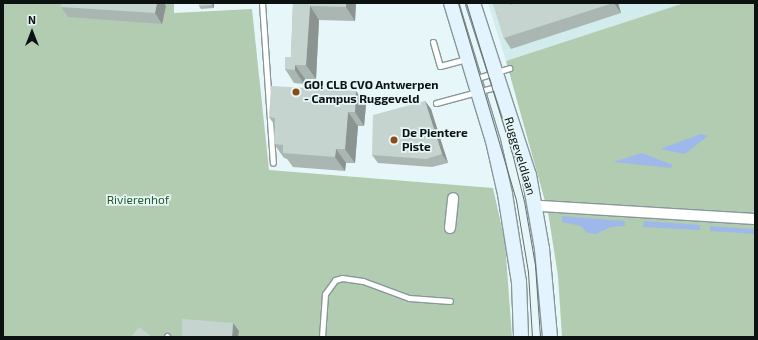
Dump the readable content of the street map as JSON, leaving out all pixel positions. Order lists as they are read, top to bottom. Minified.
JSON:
{"streets":{"street":["Ruggeveldlaan"]},"parks":["Rivierenhof"],"places":["GO! CLB CVO Antwerpen - Campus Ruggeveld","De Pientere Piste"],"north":"top"}
